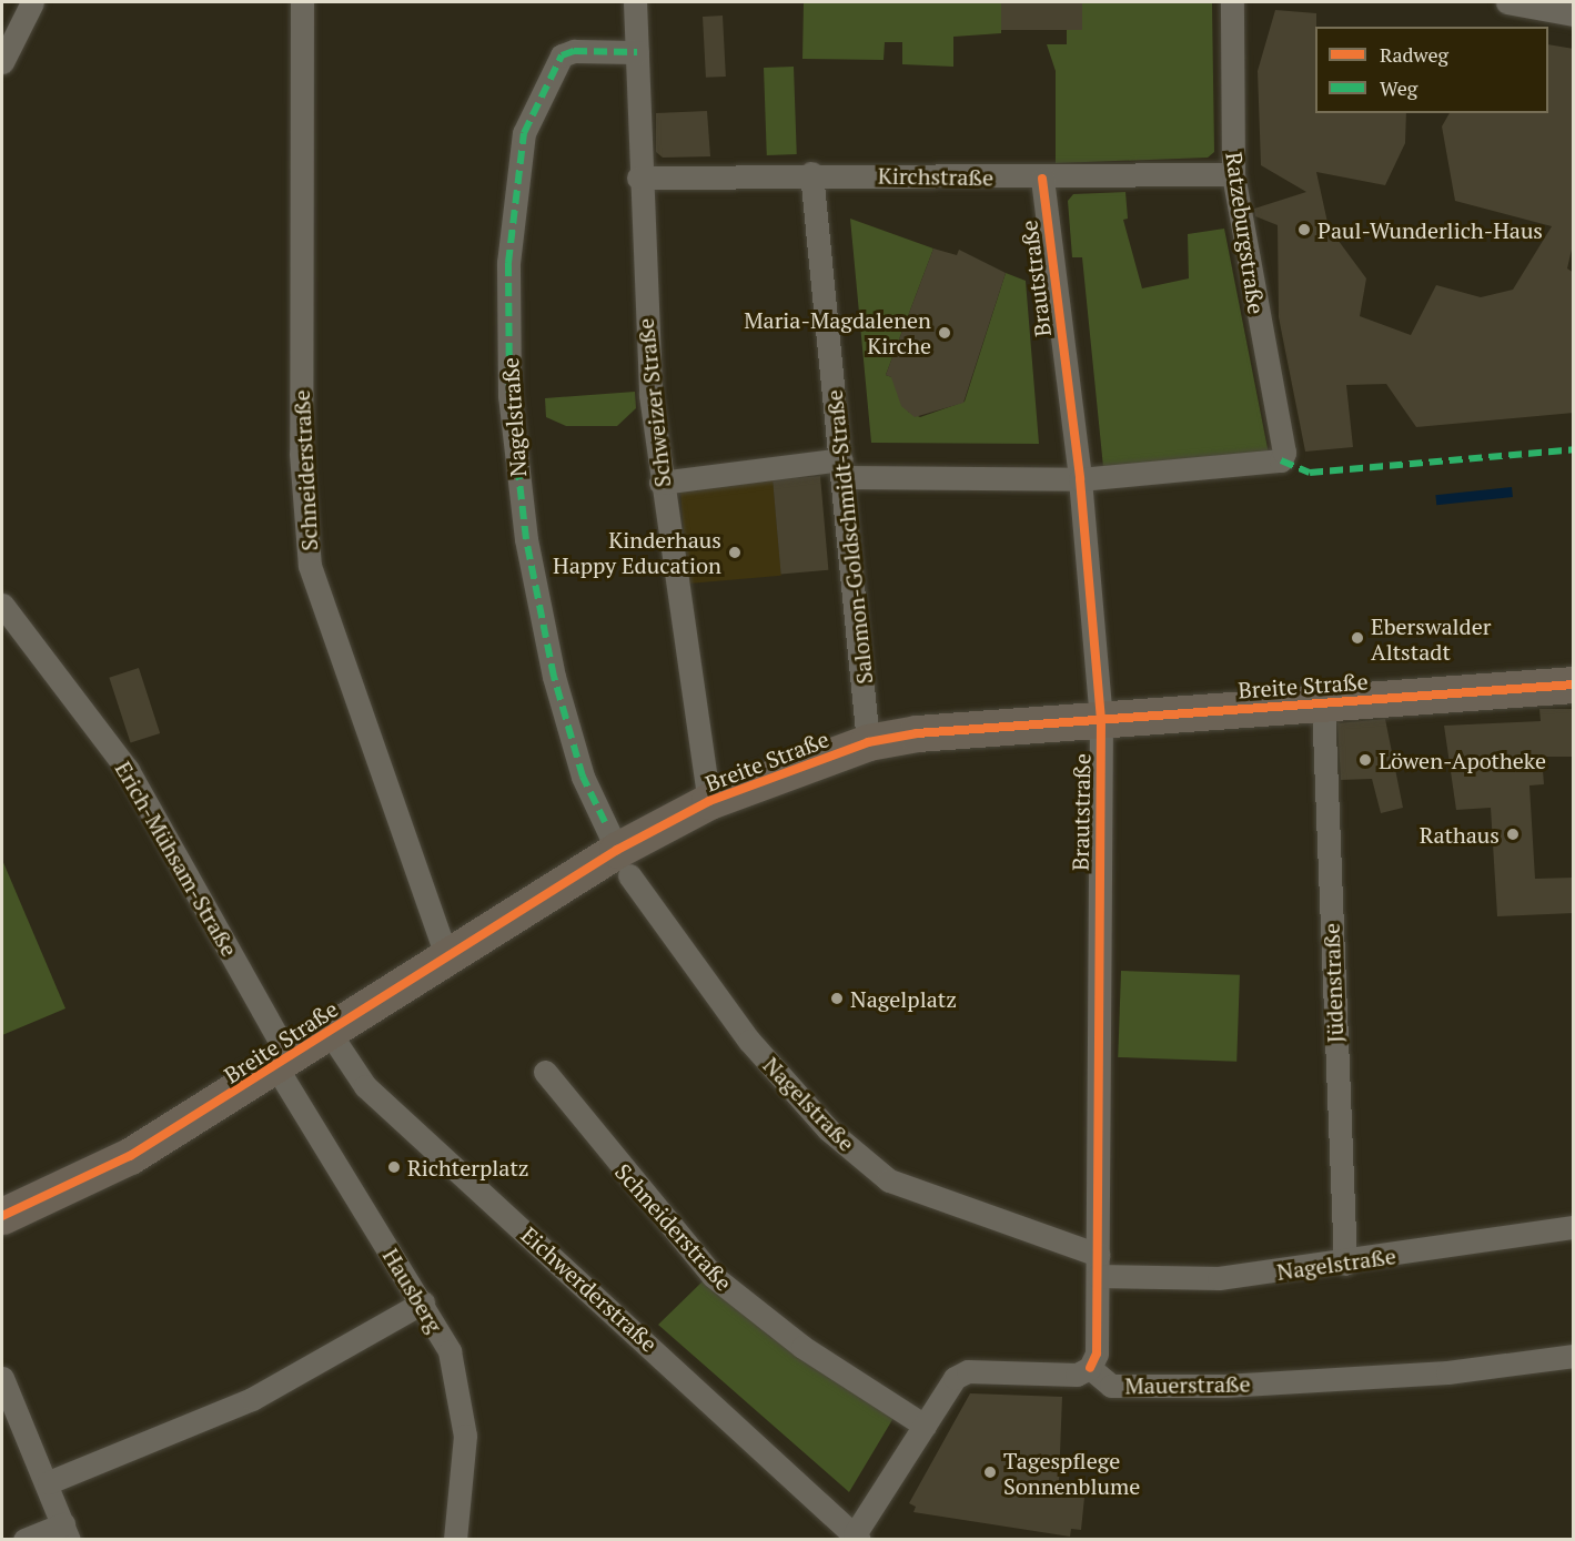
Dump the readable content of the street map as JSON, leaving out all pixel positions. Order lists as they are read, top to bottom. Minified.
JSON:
{"streets":{"main road":["Breite Straße"],"street":["Kirchstraße","Ratzeburgstraße","Brautstraße","Schweizer Straße","Nagelstraße","Schneiderstraße","Salomon-Goldschmidt-Straße","Erich-Mühsam-Straße","Jüdenstraße","Eichwerderstraße","Hausberg","Mauerstraße"]},"crossings":[["Kirchstraße","Ratzeburgstraße"],["Kirchstraße","Brautstraße"],["Kirchstraße","Schweizer Straße"],["Kirchstraße","Salomon-Goldschmidt-Straße"],["Ratzeburgstraße","Brautstraße"],["Brautstraße","Nagelstraße"],["Brautstraße","Breite Straße"],["Brautstraße","Mauerstraße"],["Schweizer Straße","Nagelstraße"],["Schweizer Straße","Breite Straße"],["Nagelstraße","Breite Straße"],["Nagelstraße","Jüdenstraße"],["Schneiderstraße","Breite Straße"],["Salomon-Goldschmidt-Straße","Breite Straße"],["Breite Straße","Erich-Mühsam-Straße"],["Breite Straße","Jüdenstraße"],["Breite Straße","Eichwerderstraße"],["Breite Straße","Hausberg"],["Erich-Mühsam-Straße","Hausberg"]],"places":["Paul-Wunderlich-Haus","Maria-Magdalenen Kirche","Kinderhaus Happy Education","Eberswalder Altstadt","Löwen-Apotheke","Rathaus","Nagelplatz","Richterplatz","Tagespflege Sonnenblume"],"legend":["Radweg","Weg"]}
